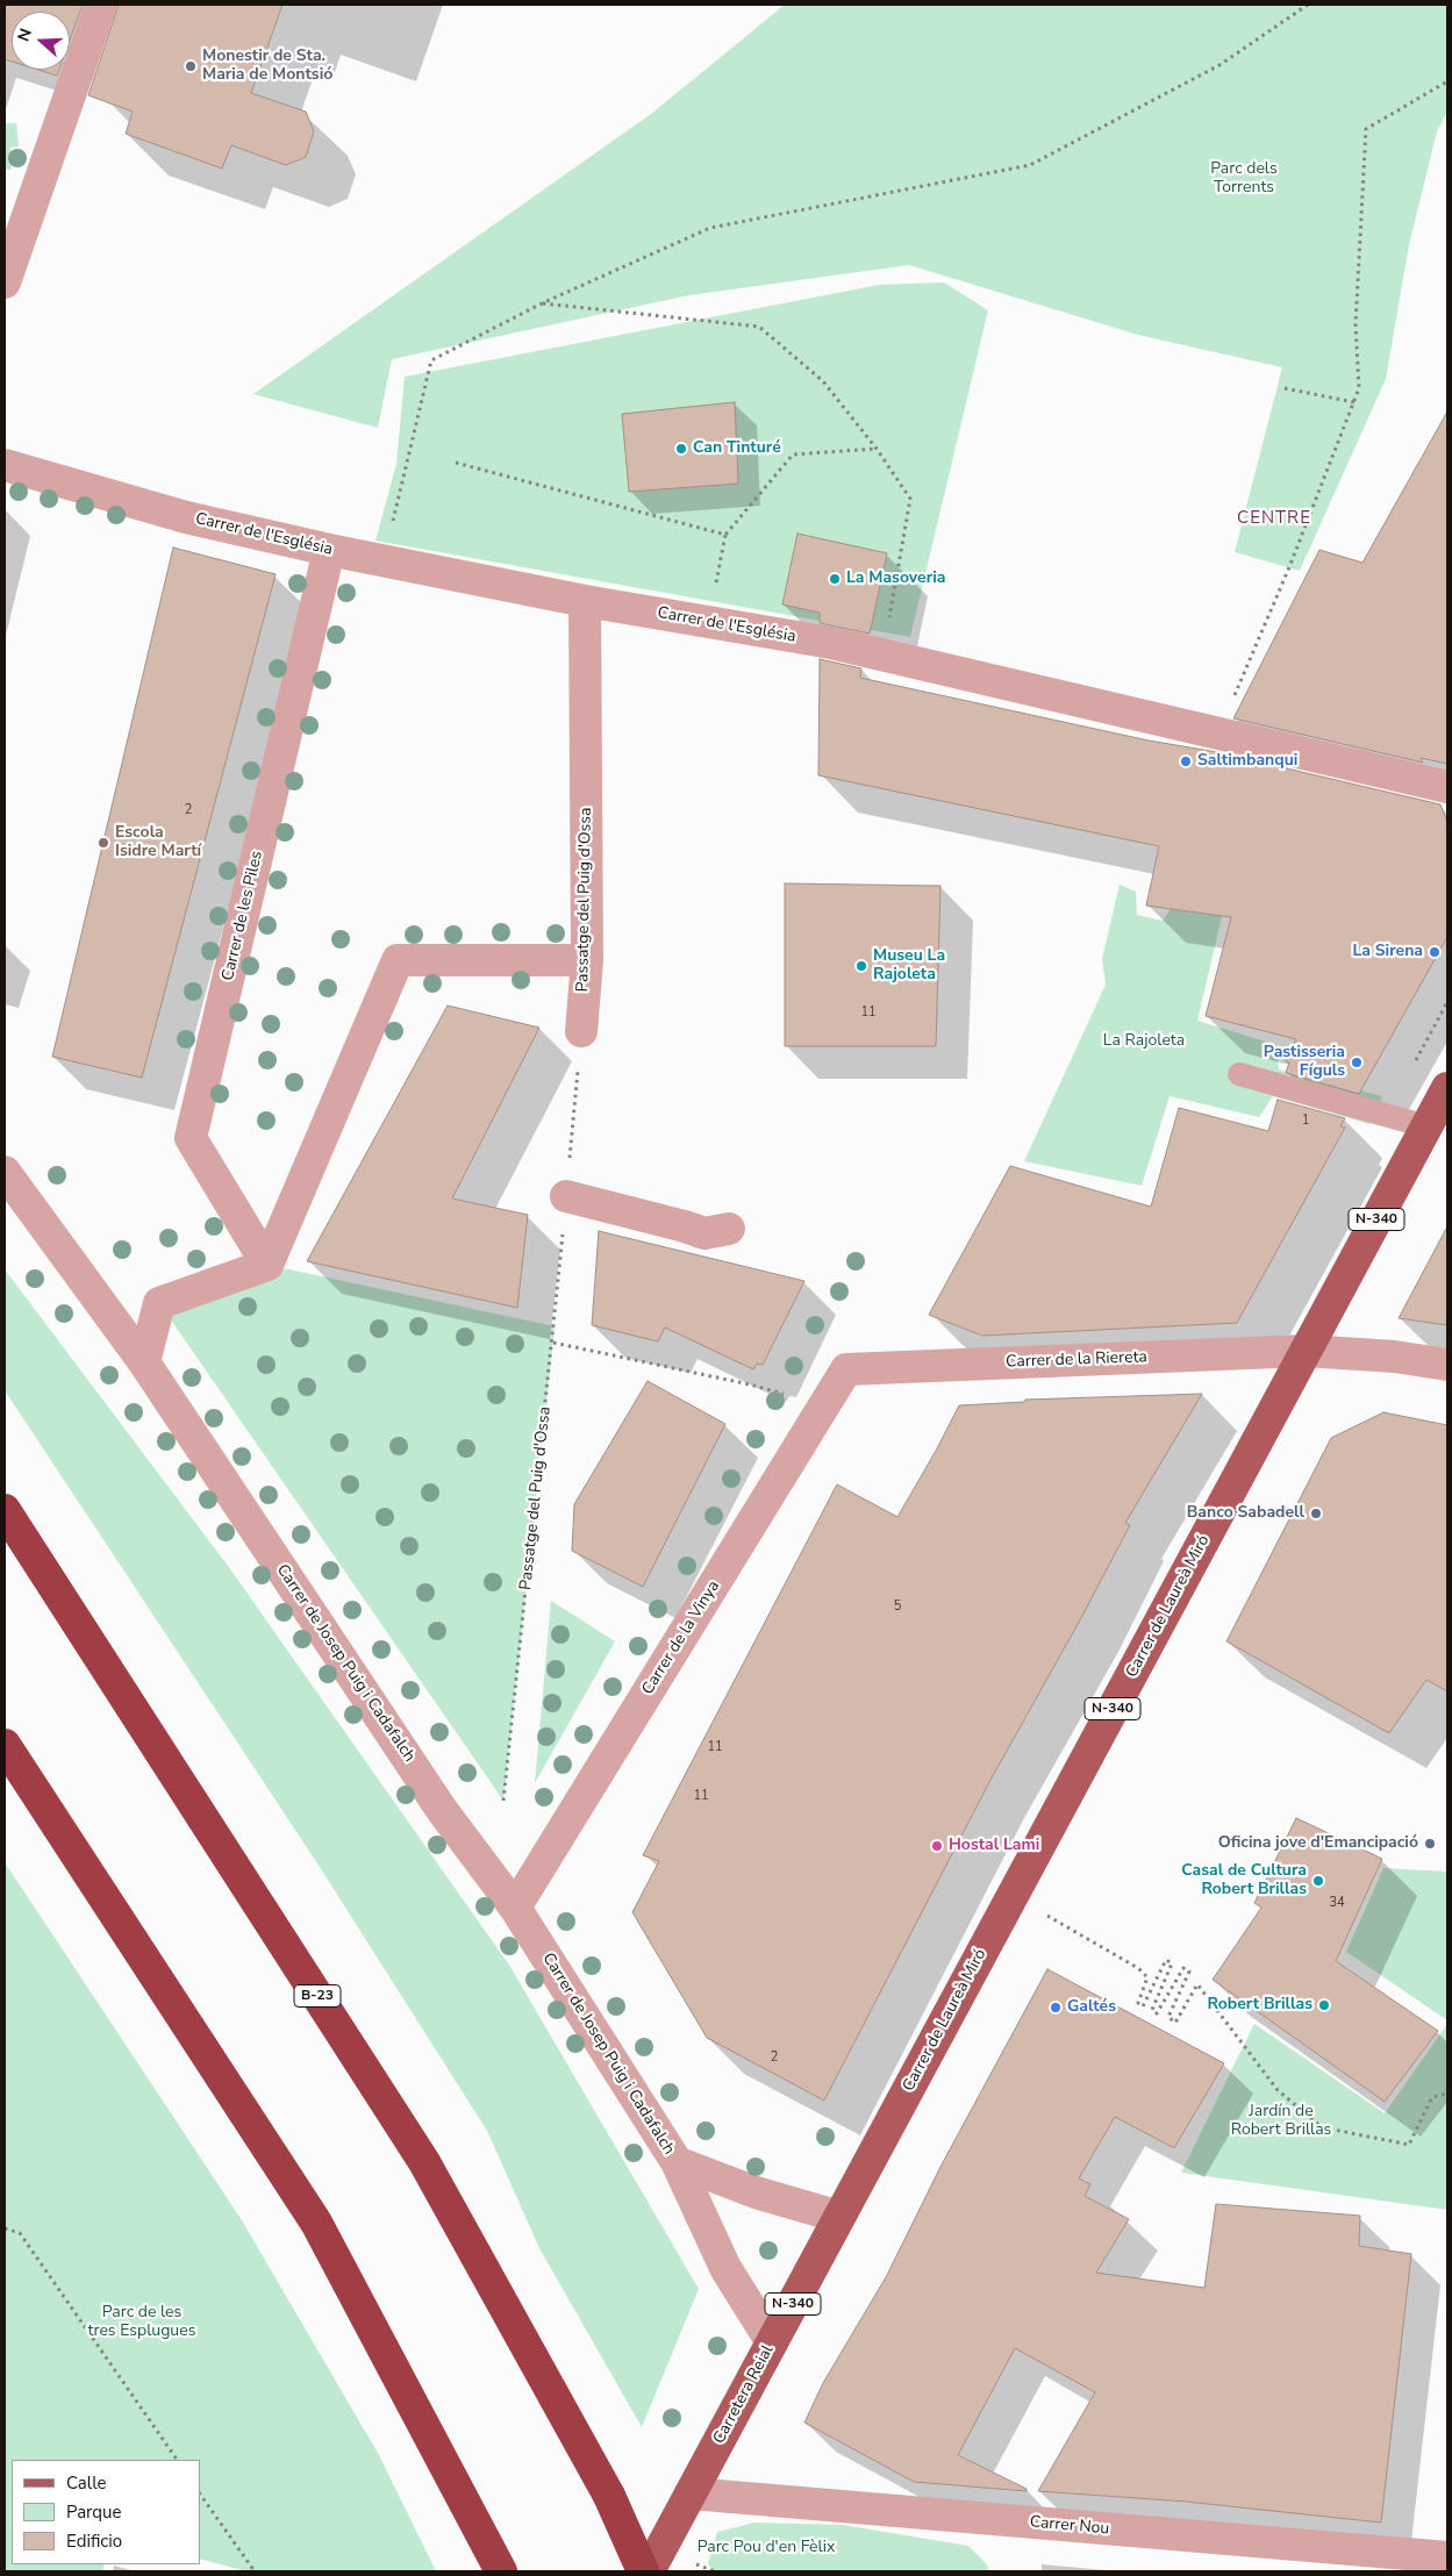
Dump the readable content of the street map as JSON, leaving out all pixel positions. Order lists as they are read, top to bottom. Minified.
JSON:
{"streets":{"highway":["B-23"],"main road":["N-340","Carrer de Laureà Miró","Carretera Reial"],"street":["Carrer de l'Església","Passatge del Puig d'Ossa","Carrer de les Piles","Carrer de la Riereta","Carrer de la Vinya","Carrer de Josep Puig i Cadafalch","Carrer Nou"]},"crossings":[["Carrer de l'Església","Passatge del Puig d'Ossa"],["Carrer de l'Església","Carrer de les Piles"],["Carrer de la Riereta","Carrer de Laureà Miró"],["Carrer de la Riereta","Carrer de la Vinya"],["Carrer de Laureà Miró","Carrer de Josep Puig i Cadafalch"],["Carrer de Laureà Miró","Carretera Reial"],["Carrer de la Vinya","Carrer de Josep Puig i Cadafalch"],["Carrer de Josep Puig i Cadafalch","Carretera Reial"],["Carretera Reial","Carrer Nou"]],"districts":["CENTRE"],"parks":["Parc dels Torrents","La Rajoleta","Jardín de Robert Brillas","Parc de les tres Esplugues","Parc Pou d'en Fèlix"],"places":["Monestir de Sta. Maria de Montsió","Can Tinturé","La Masoveria","Saltimbanqui","Escola Isidre Martí","La Sirena","Museu La Rajoleta","Pastisseria Fíguls","Banco Sabadell","Oficina jove d'Emancipació","Hostal Lami","Casal de Cultura Robert Brillas","Robert Brillas","Galtés"],"house_numbers":["2","11","1","5","11","11","34","2"],"legend":["Calle","Parque","Edificio"],"north":"left"}
